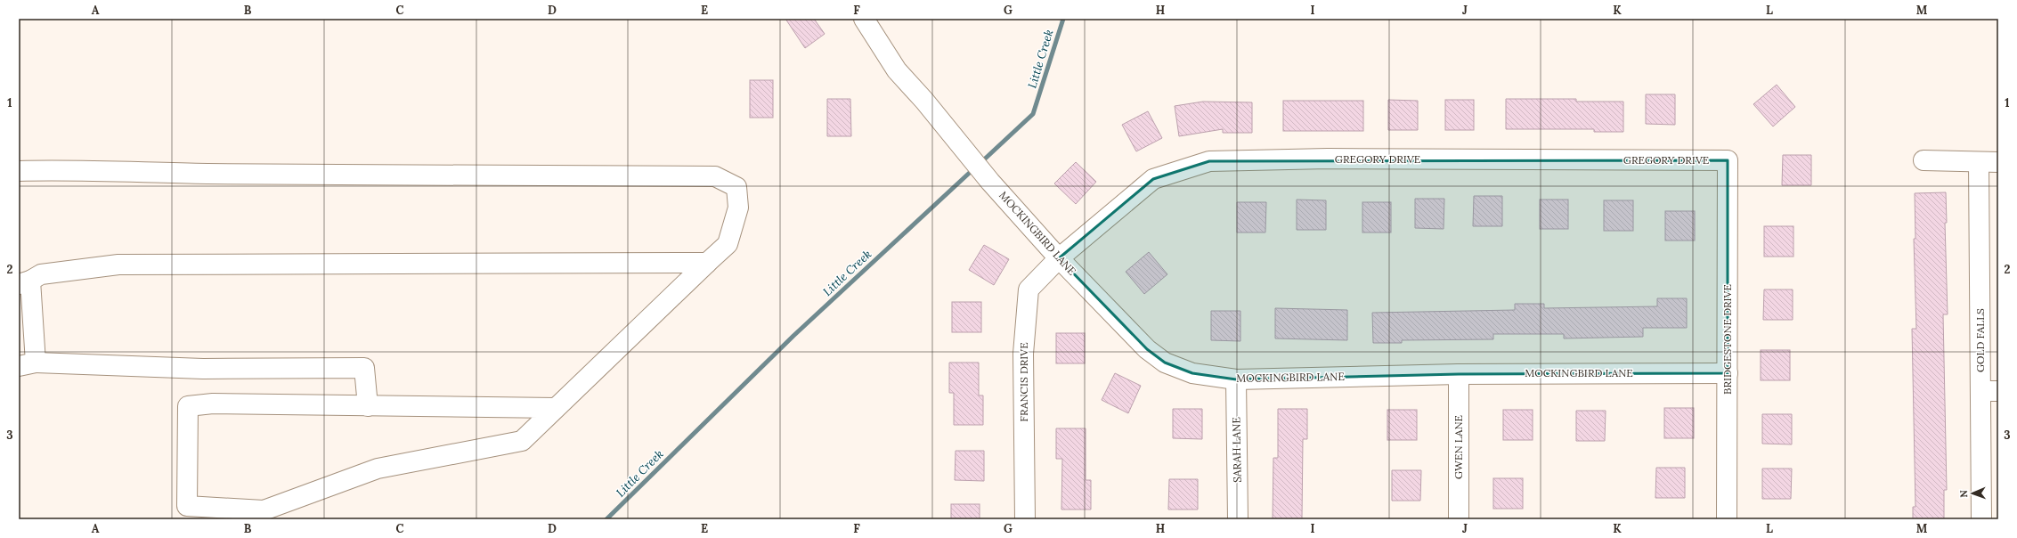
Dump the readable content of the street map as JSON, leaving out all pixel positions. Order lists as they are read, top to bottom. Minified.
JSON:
{"streets":{"street":["GREGORY DRIVE","MOCKINGBIRD LANE","BRIDGESTONE DRIVE","GOLD FALLS","FRANCIS DRIVE","GWEN LANE","SARAH LANE"]},"crossings":[["GREGORY DRIVE","MOCKINGBIRD LANE"],["GREGORY DRIVE","BRIDGESTONE DRIVE"],["GREGORY DRIVE","FRANCIS DRIVE"],["MOCKINGBIRD LANE","BRIDGESTONE DRIVE"],["MOCKINGBIRD LANE","FRANCIS DRIVE"],["MOCKINGBIRD LANE","GWEN LANE"],["MOCKINGBIRD LANE","SARAH LANE"]],"water":["Little Creek"],"north":"left","grid":{"columns":["A","B","C","D","E","F","G","H","I","J","K","L","M"],"rows":["1","2","3"]}}
